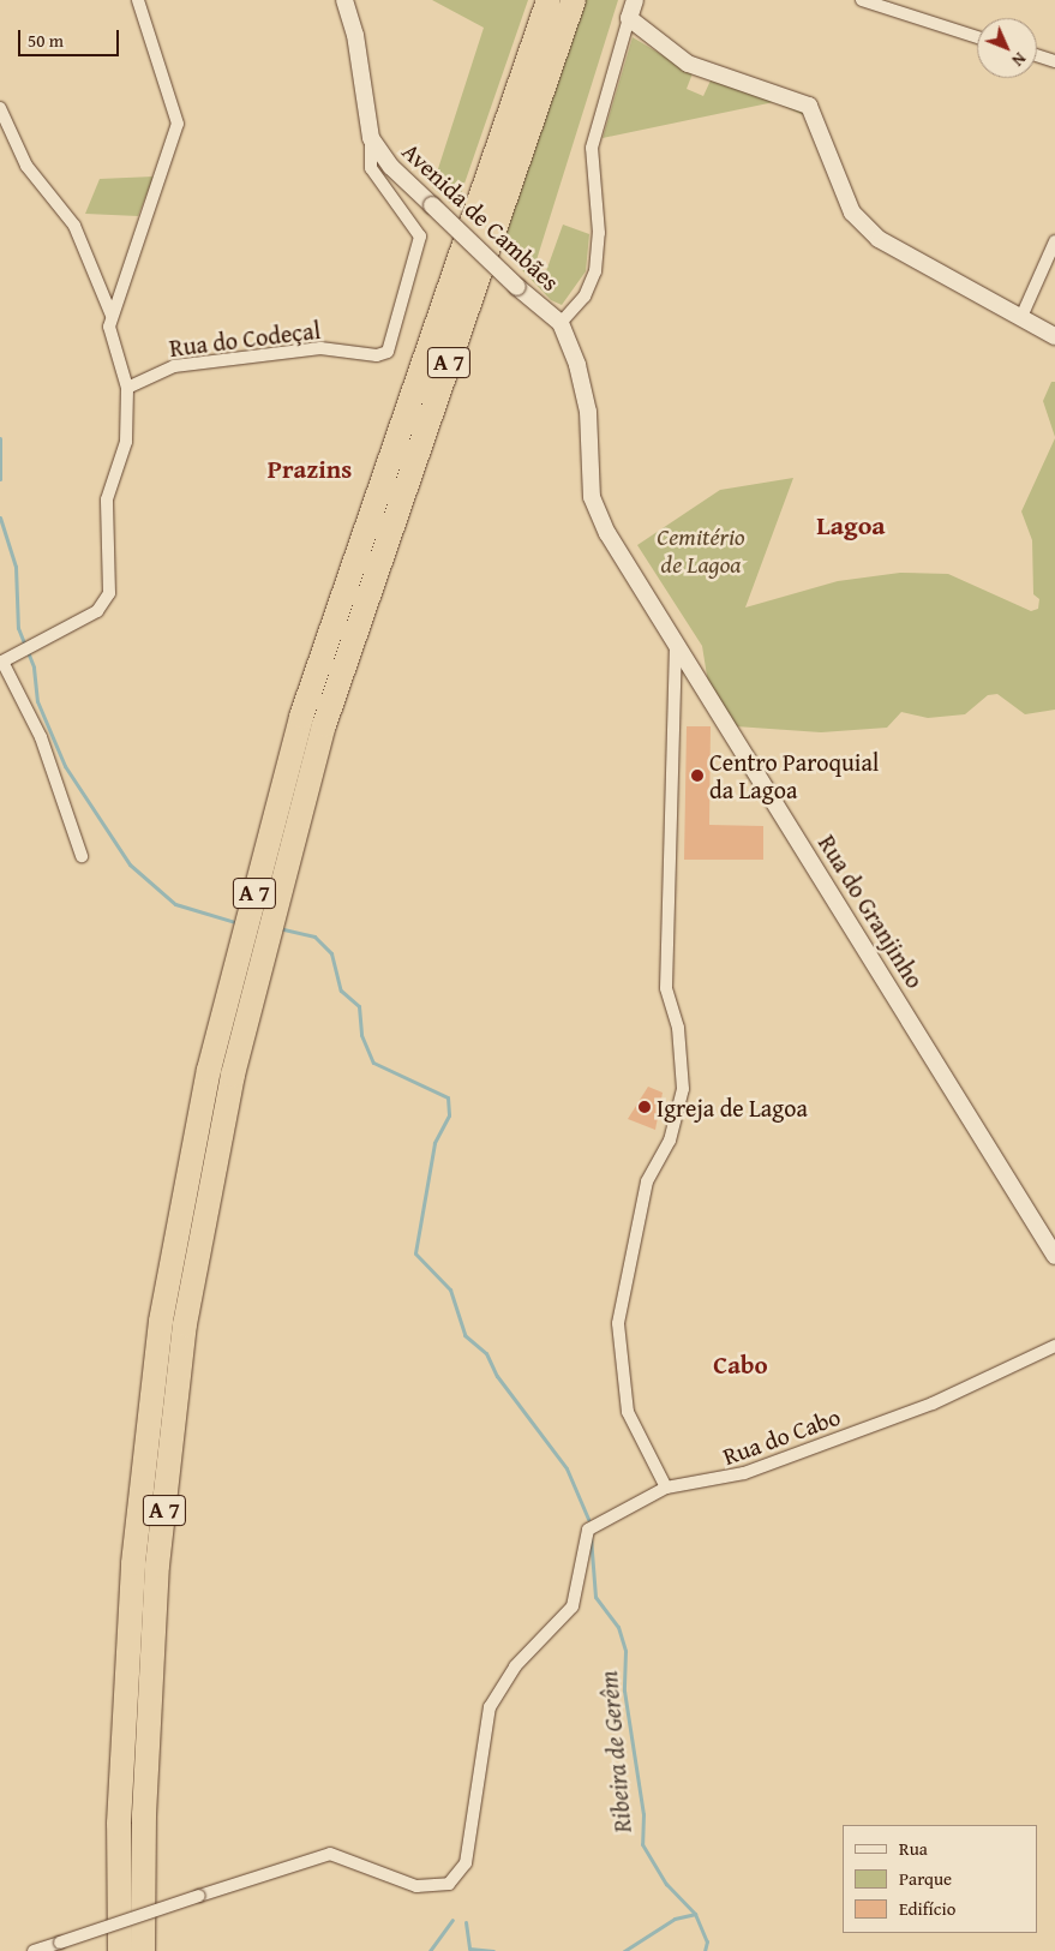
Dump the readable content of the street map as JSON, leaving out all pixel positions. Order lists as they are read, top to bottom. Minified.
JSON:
{"streets":{"highway":["A 7"],"street":["Avenida de Cambães","Rua do Codeçal","Rua do Granjinho","Rua do Cabo"]},"crossings":[["Avenida de Cambães","Rua do Codeçal"],["Avenida de Cambães","Rua do Granjinho"]],"districts":["Prazins","Lagoa","Cabo"],"water":["Ribeira de Gerêm"],"parks":["Cemitério de Lagoa"],"places":["Centro Paroquial da Lagoa","Igreja de Lagoa"],"legend":["Rua","Parque","Edifício"],"scale_bar":"50 m","north":"bottom right"}
